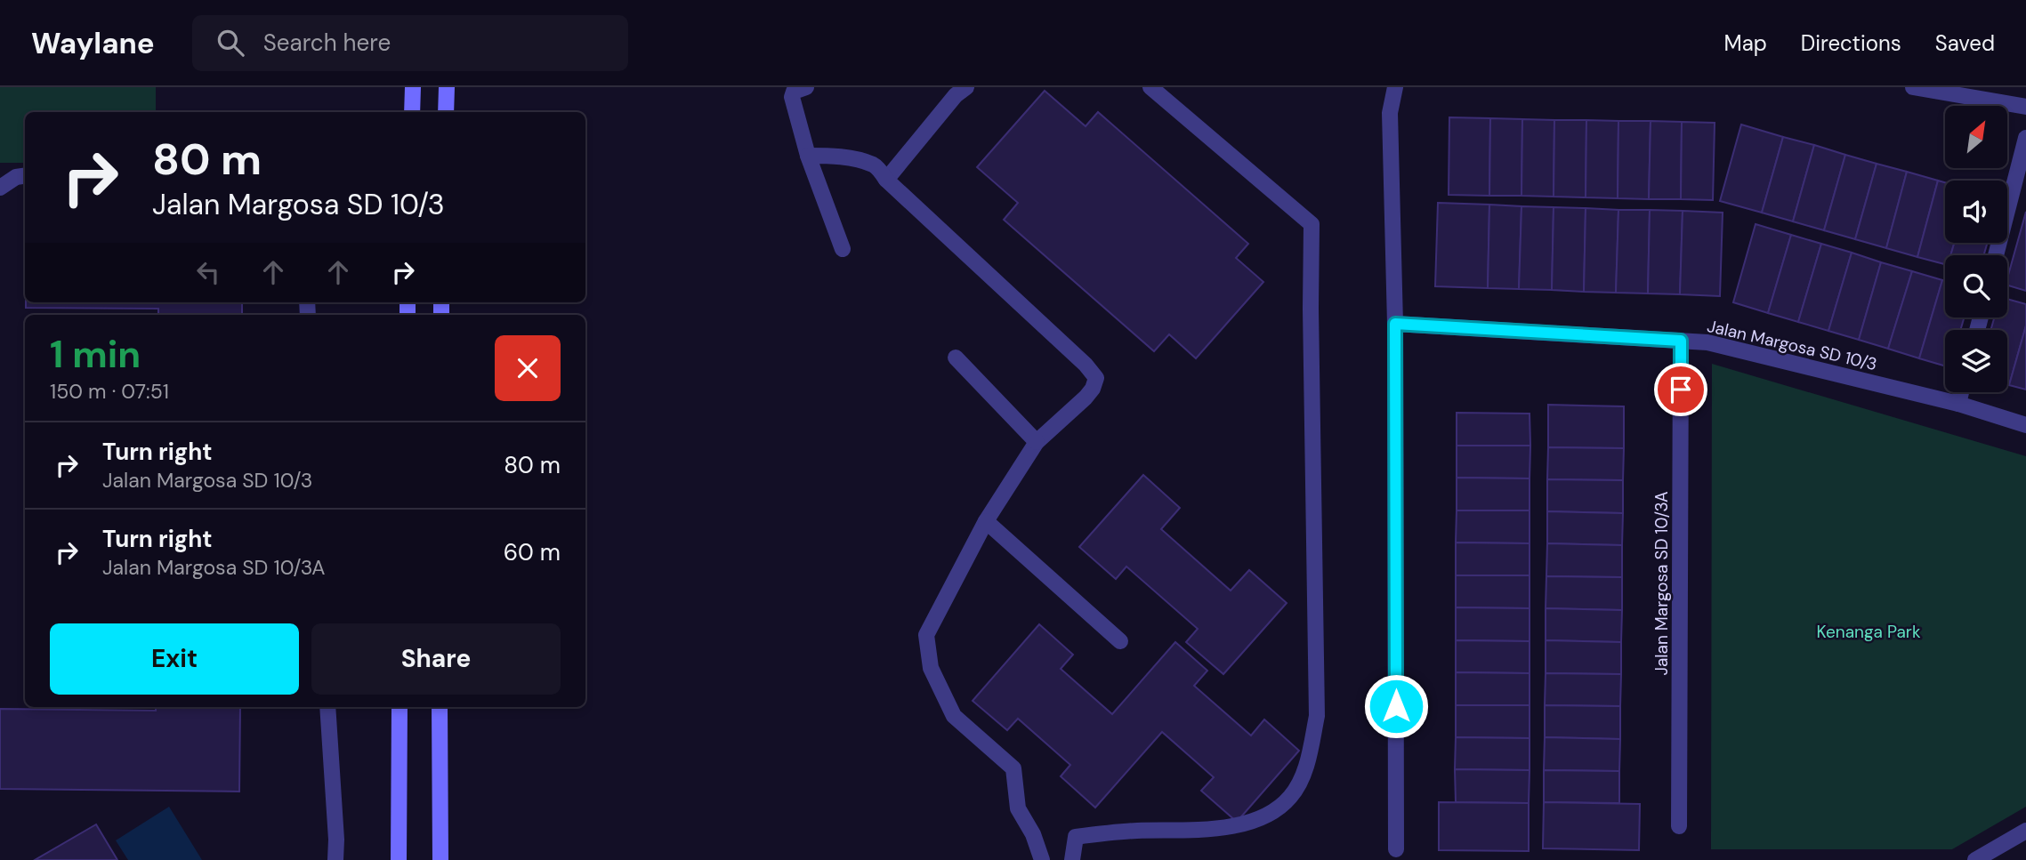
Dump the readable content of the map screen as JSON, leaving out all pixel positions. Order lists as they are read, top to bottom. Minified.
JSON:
{"streets":{"street":["Jalan Margosa SD 10/3","Jalan Margosa SD 10/3A"]},"crossings":[["Jalan Margosa SD 10/3","Jalan Margosa SD 10/3A"]],"parks":["Kenanga Park"],"north":"top right","page":{"header":"Waylane","search":"Search here","nav":["Map","Directions","Saved"],"turn":["80 m","Jalan Margosa SD 10/3"],"heading":["1 min","150 m · 07:51"],"list":[{"name":"Turn right","note":"Jalan Margosa SD 10/3","value":"80 m"},{"name":"Turn right","note":"Jalan Margosa SD 10/3A","value":"60 m"}],"buttons":["Exit","Share"]}}
